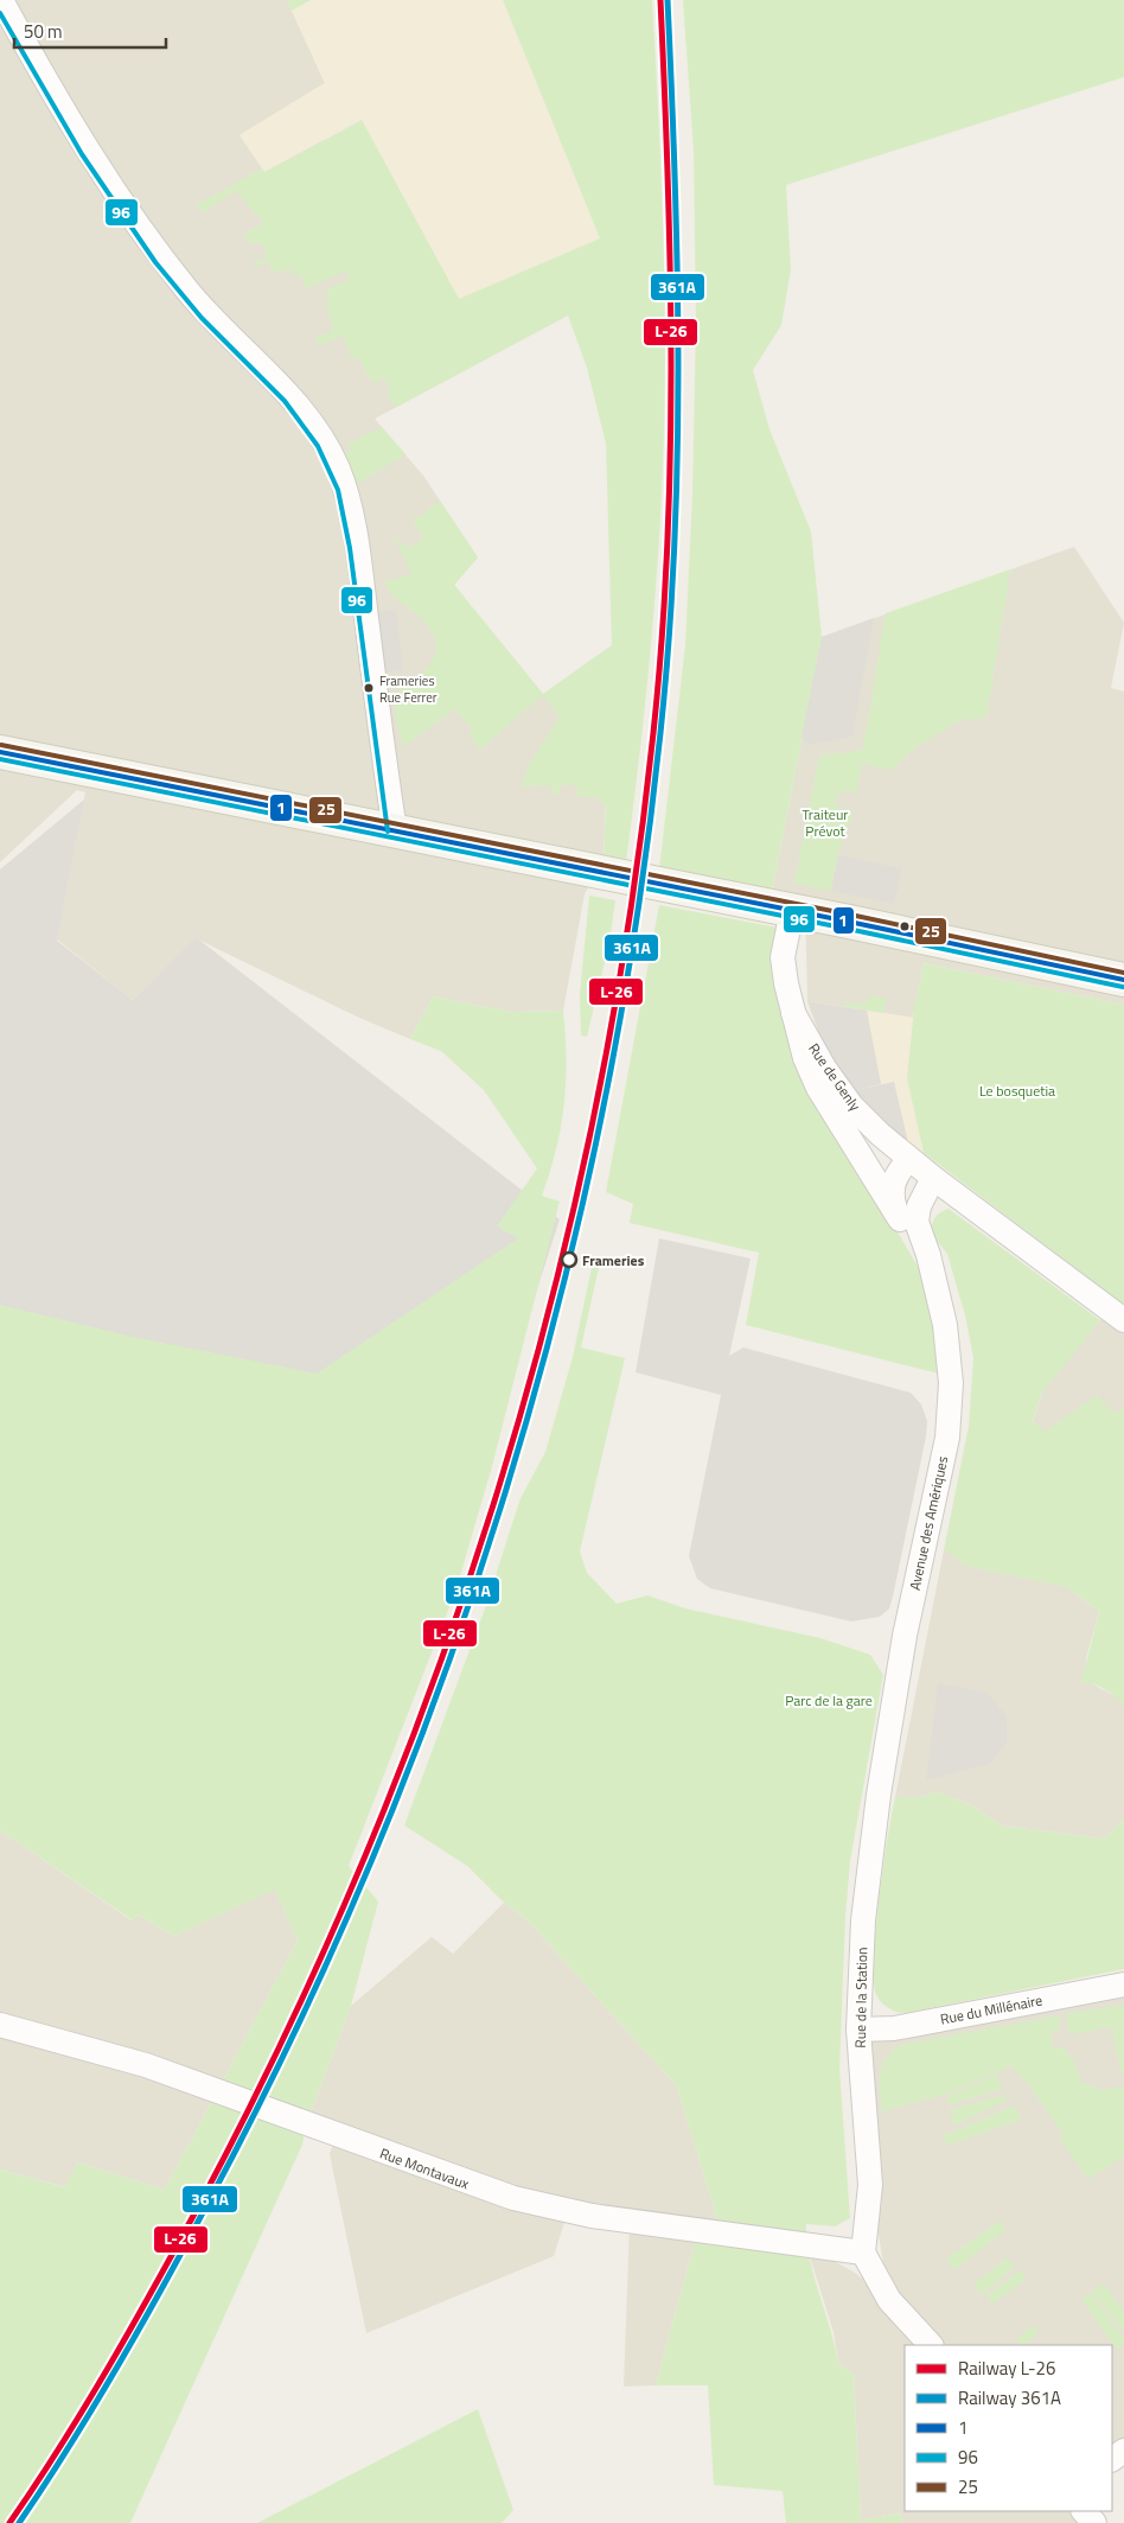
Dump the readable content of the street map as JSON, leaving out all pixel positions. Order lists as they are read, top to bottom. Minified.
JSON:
{"streets":{"street":["Rue de Genly","Avenue des Amériques","Rue de la Station","Rue du Millénaire","Rue Montavaux"]},"crossings":[["Avenue des Amériques","Rue de la Station"],["Rue de la Station","Rue du Millénaire"],["Rue de la Station","Rue Montavaux"]],"parks":["Traiteur Prévot","Le bosquetia","Parc de la gare"],"places":["Frameries Rue Ferrer","Frameries"],"lines":["rail line L-26","rail line 361A","transit line 96","transit line 25","transit line 1"],"legend":["Railway L-26","Railway 361A","1","96","25"],"scale_bar":"50 m"}
